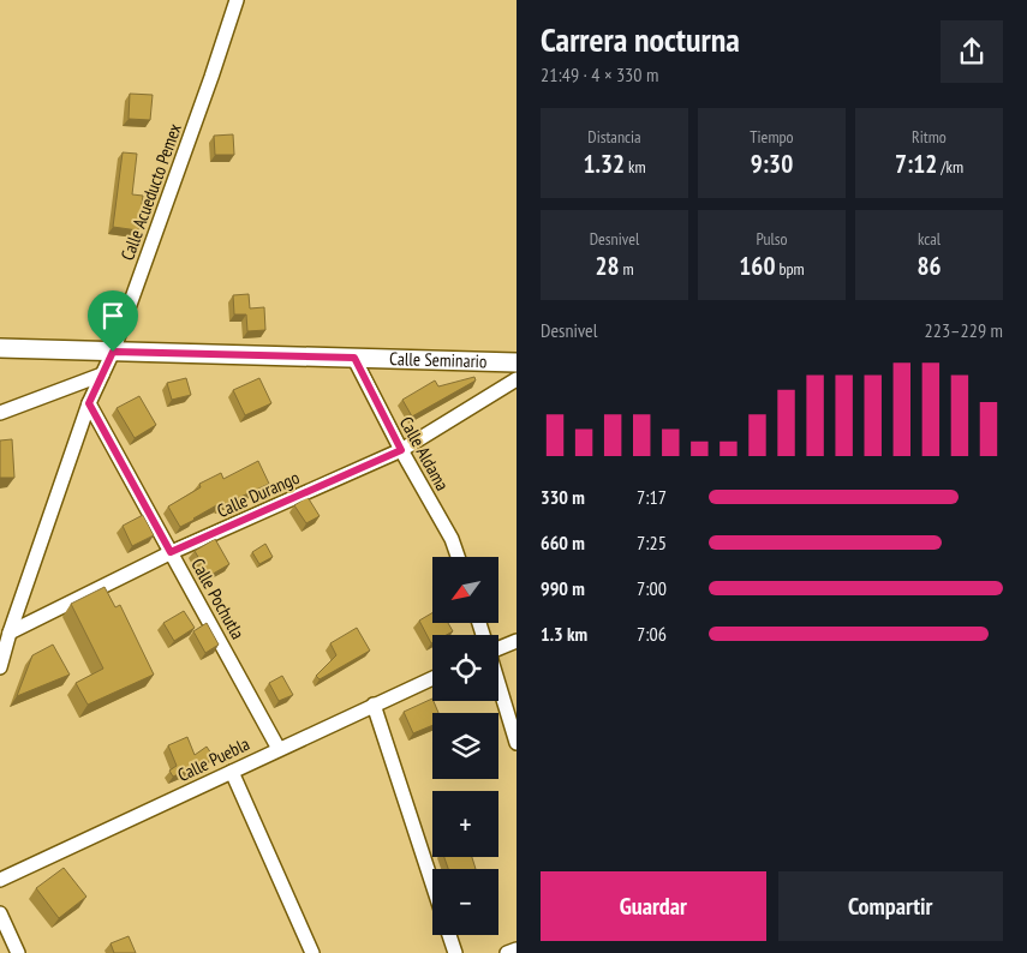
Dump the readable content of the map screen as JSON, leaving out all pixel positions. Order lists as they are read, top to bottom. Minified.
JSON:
{"streets":{"street":["Calle Acueducto Pemex","Calle Seminario","Calle Aldama","Calle Durango","Calle Pochutla","Calle Puebla"]},"crossings":[["Calle Acueducto Pemex","Calle Seminario"],["Calle Acueducto Pemex","Calle Durango"],["Calle Acueducto Pemex","Calle Pochutla"],["Calle Seminario","Calle Aldama"],["Calle Aldama","Calle Durango"],["Calle Durango","Calle Pochutla"],["Calle Pochutla","Calle Puebla"]],"north":"bottom left","page":{"heading":["Carrera nocturna","21:49 · 4 × 330 m"],"stats":[["Distancia","1.32 km"],["Tiempo","9:30"],["Ritmo","7:12 /km"],["Desnivel","28 m"],["Pulso","160 bpm"],["kcal","86"]],"chart":["Desnivel","223–229 m"],"list":[{"name":"330 m","note":"7:17"},{"name":"660 m","note":"7:25"},{"name":"990 m","note":"7:00"},{"name":"1.3 km","note":"7:06"}],"map_buttons":["+","−"],"buttons":["Guardar","Compartir"]}}
